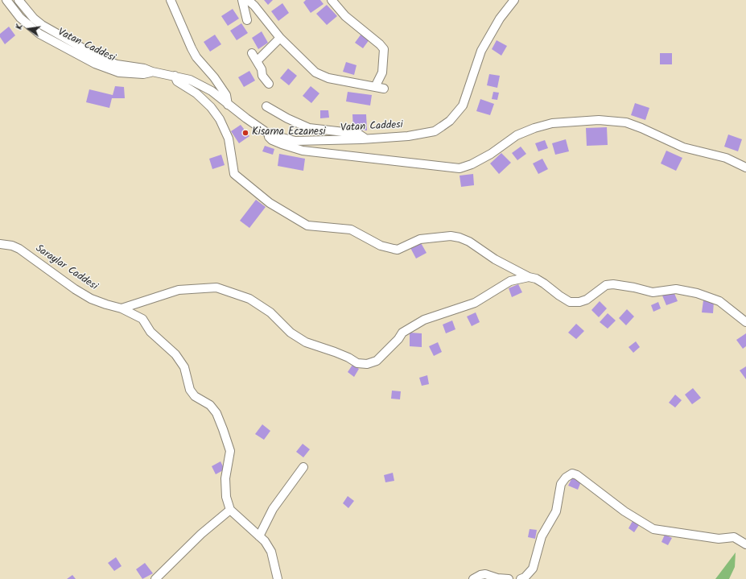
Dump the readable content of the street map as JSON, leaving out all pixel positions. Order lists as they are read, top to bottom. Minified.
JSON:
{"streets":{"street":["Vatan Caddesi","Saraylar Caddesi"]},"places":["Kisarna Eczanesi"],"north":"left"}
